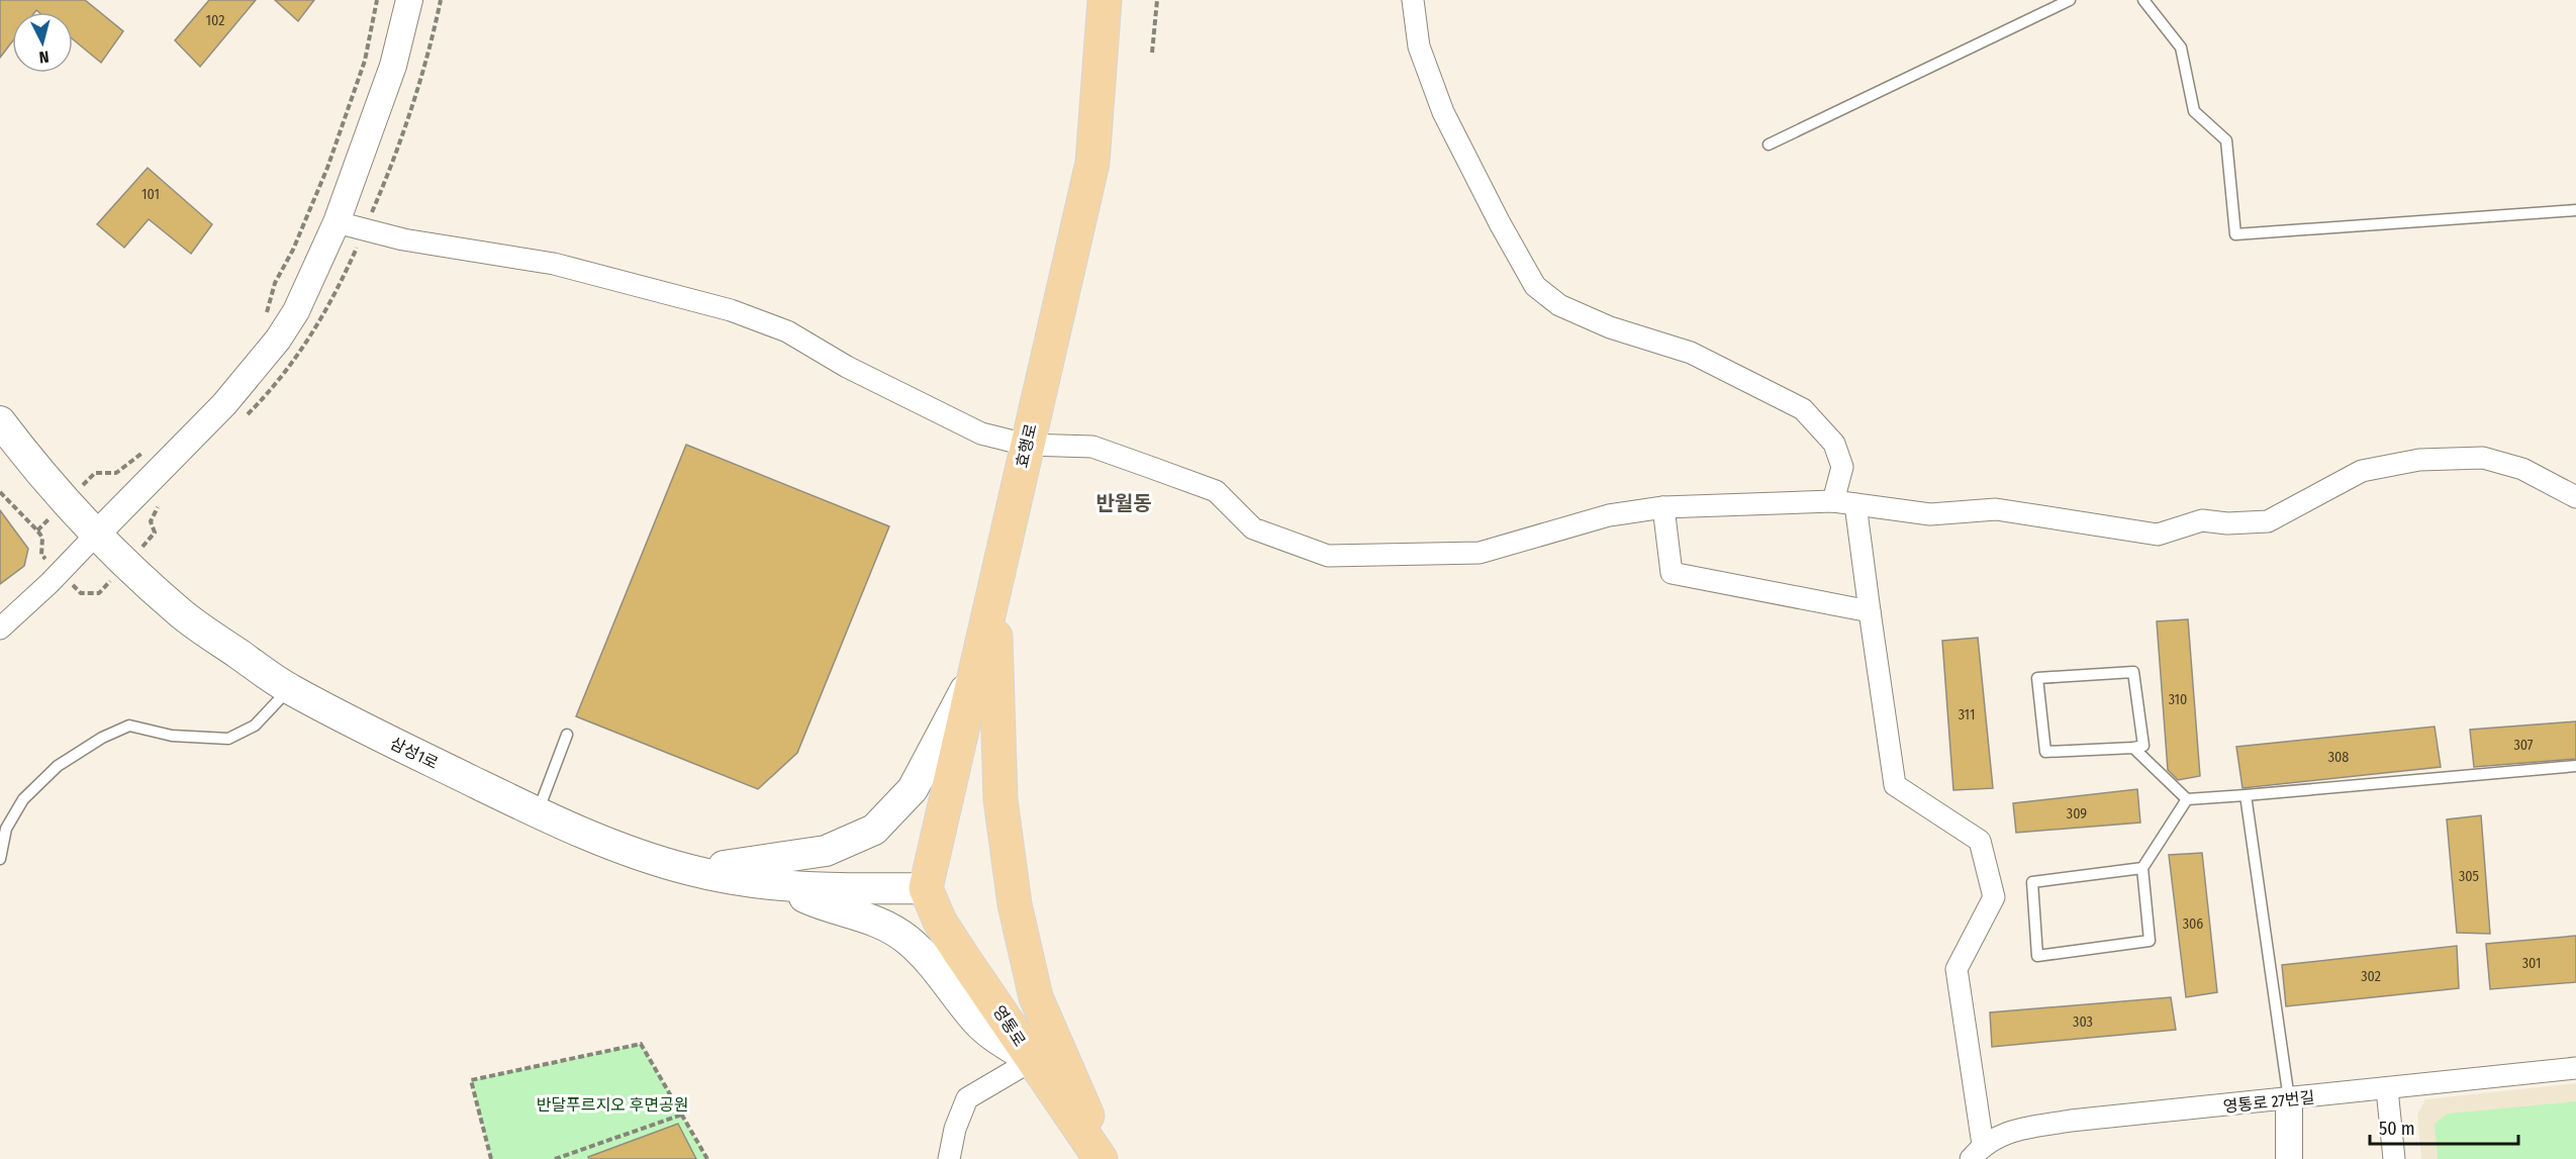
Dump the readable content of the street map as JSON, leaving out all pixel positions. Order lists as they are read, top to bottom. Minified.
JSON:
{"streets":{"main road":["효행로","삼성1로","영통로"],"street":["영통로 27번길"]},"crossings":[["효행로","삼성1로"],["효행로","영통로"],["삼성1로","영통로"]],"districts":["반월동"],"parks":["반달푸르지오 후면공원"],"house_numbers":["102","101","310","311","307","308","309","305","306","301","302","303"],"scale_bar":"50 m","north":"bottom"}
